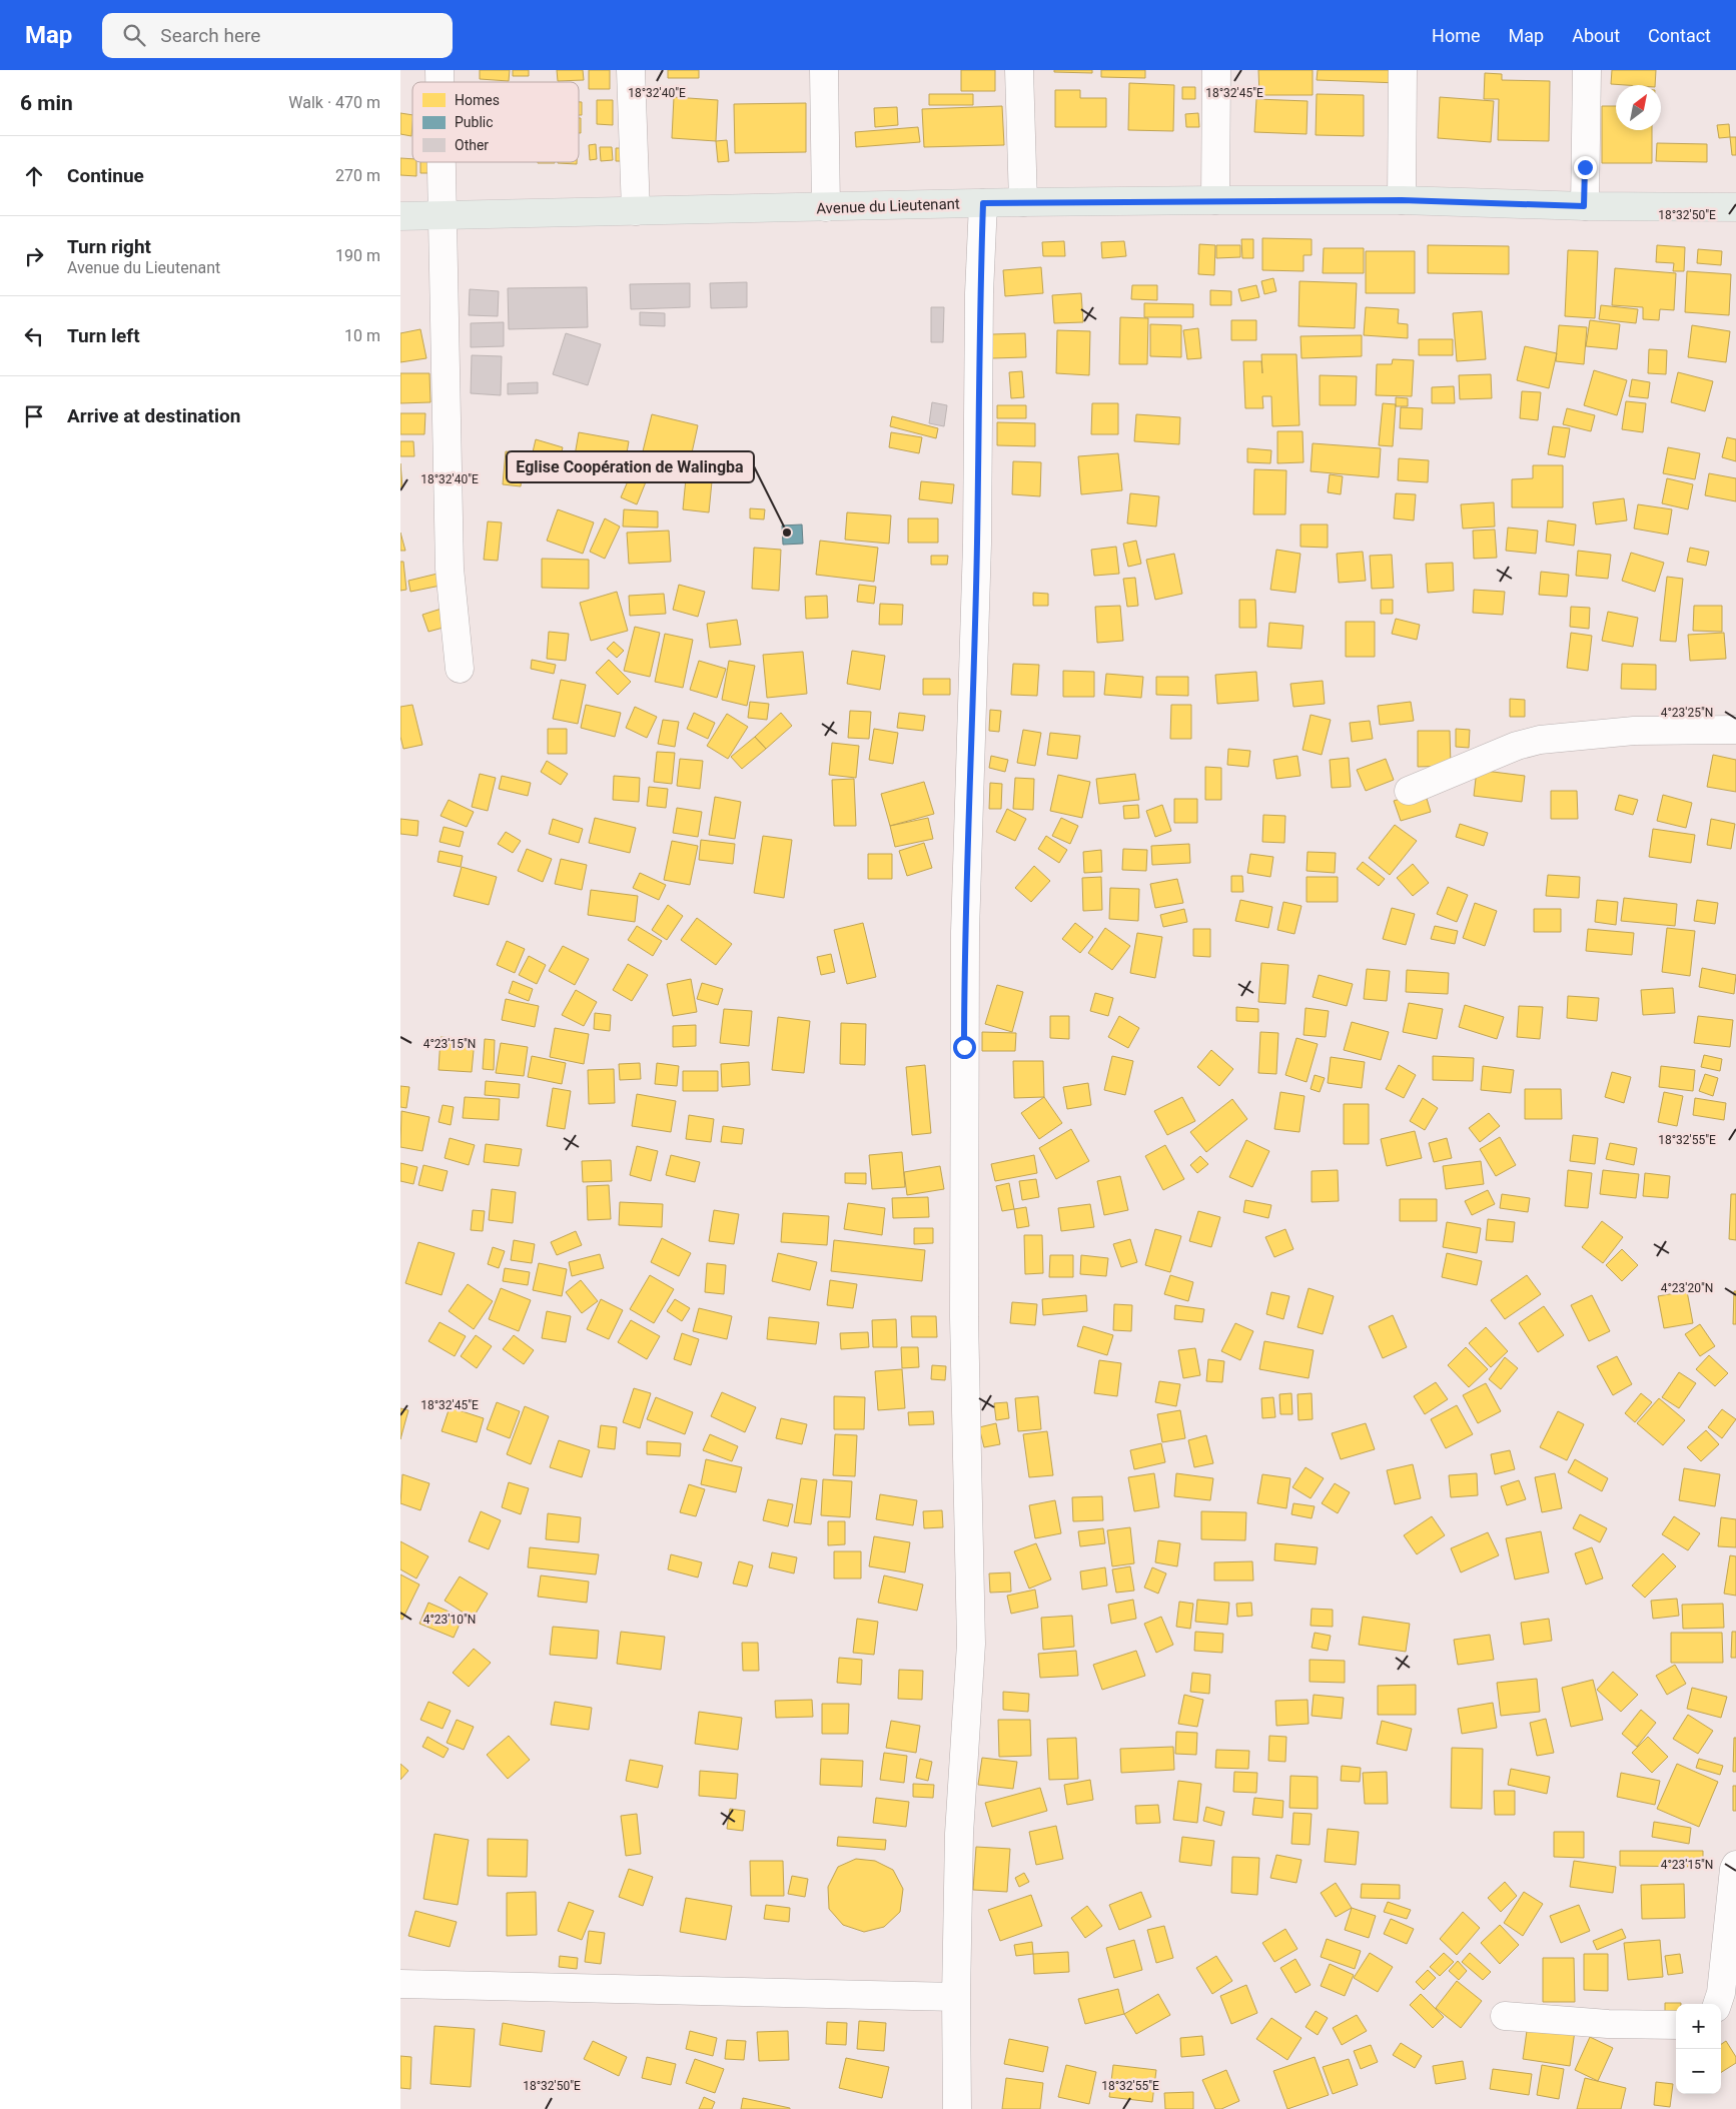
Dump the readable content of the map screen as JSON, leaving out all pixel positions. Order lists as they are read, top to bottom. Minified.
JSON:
{"streets":{"main road":["Avenue du Lieutenant"]},"places":["Eglise Coopération de Walingba"],"legend":["Homes","Public","Other"],"north":"top right","page":{"header":"Map","search":"Search here","nav":["Home","Map","About","Contact"],"heading":["6 min","Walk · 470 m"],"list":[["Continue","270 m"],["Turn right","Avenue du Lieutenant","190 m"],["Turn left","10 m"],"Arrive at destination"],"map_buttons":["+","−"]},"coordinates":["18°32'40\"E","18°32'45\"E","18°32'50\"E","4°23'25\"N","4°23'15\"N","18°32'55\"E","4°23'20\"N","4°23'10\"N"]}
